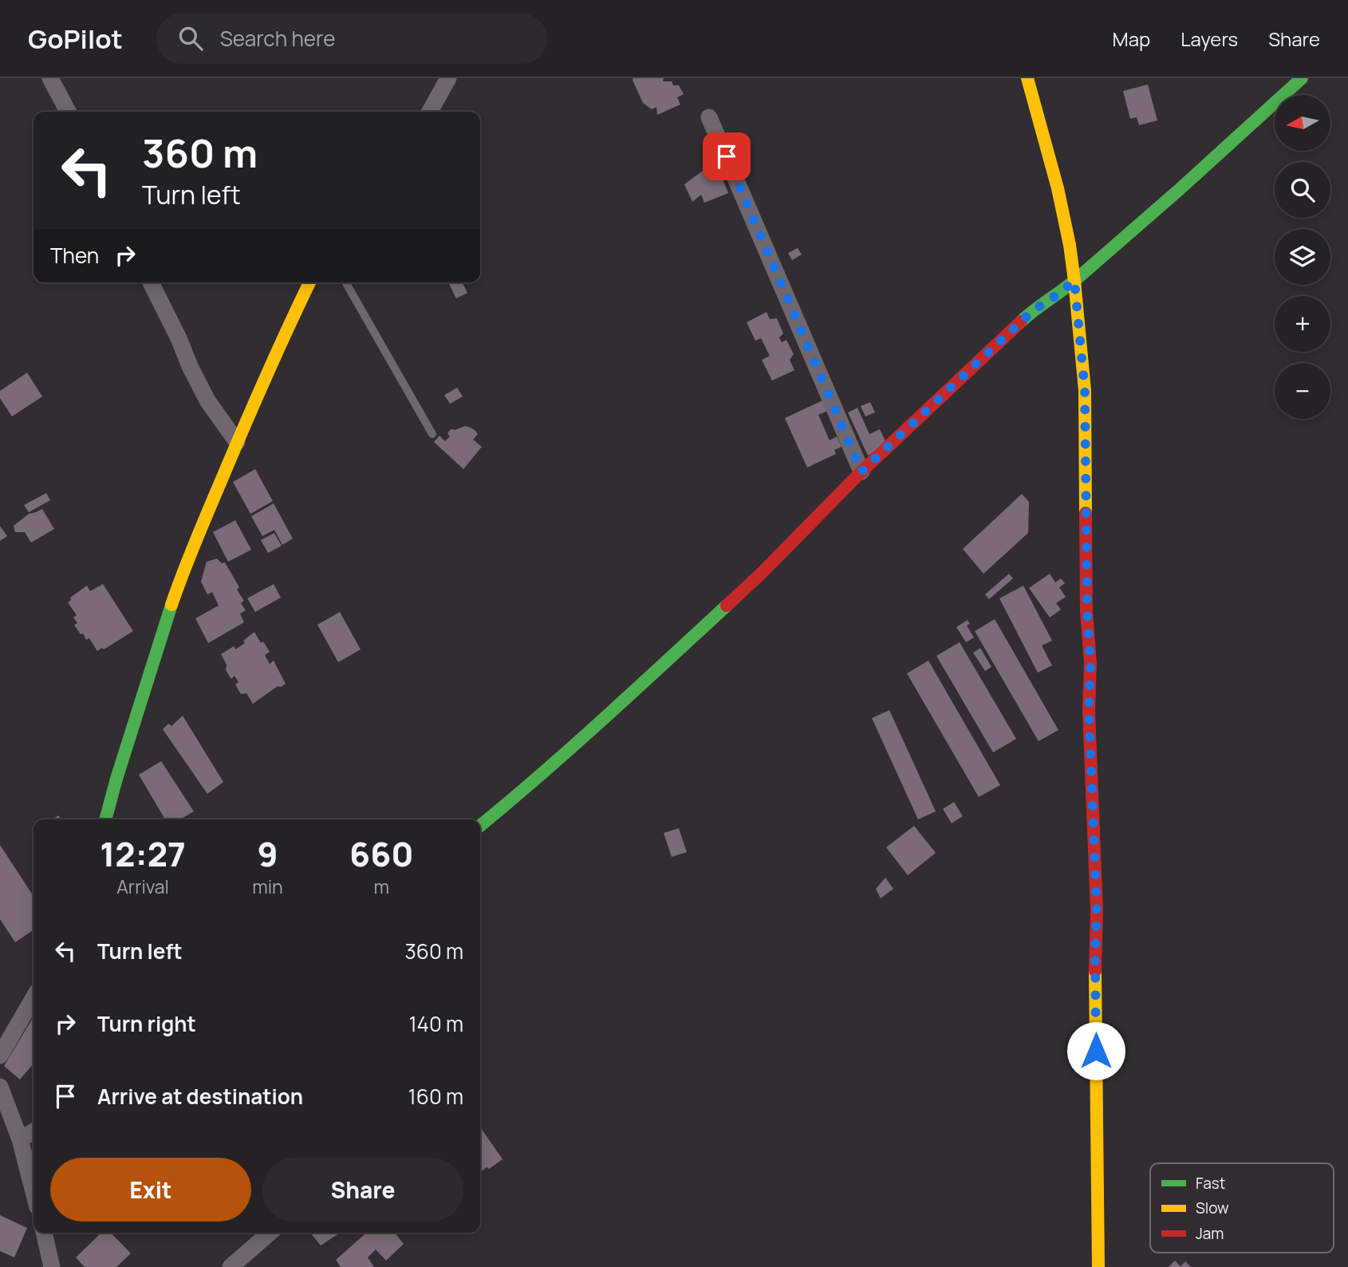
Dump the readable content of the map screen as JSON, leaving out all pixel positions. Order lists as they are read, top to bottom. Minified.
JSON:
{"legend":["Fast","Slow","Jam"],"north":"left","page":{"header":"GoPilot","search":"Search here","nav":["Map","Layers","Share"],"map_buttons":["+","−"],"turn":["360 m","Turn left"],"then":"Then","eta":["12:27","Arrival","9","min","660","m"],"list":[{"name":"Turn left","value":"360 m"},{"name":"Turn right","value":"140 m"},{"name":"Arrive at destination","value":"160 m"}],"buttons":["Exit","Share"]}}
